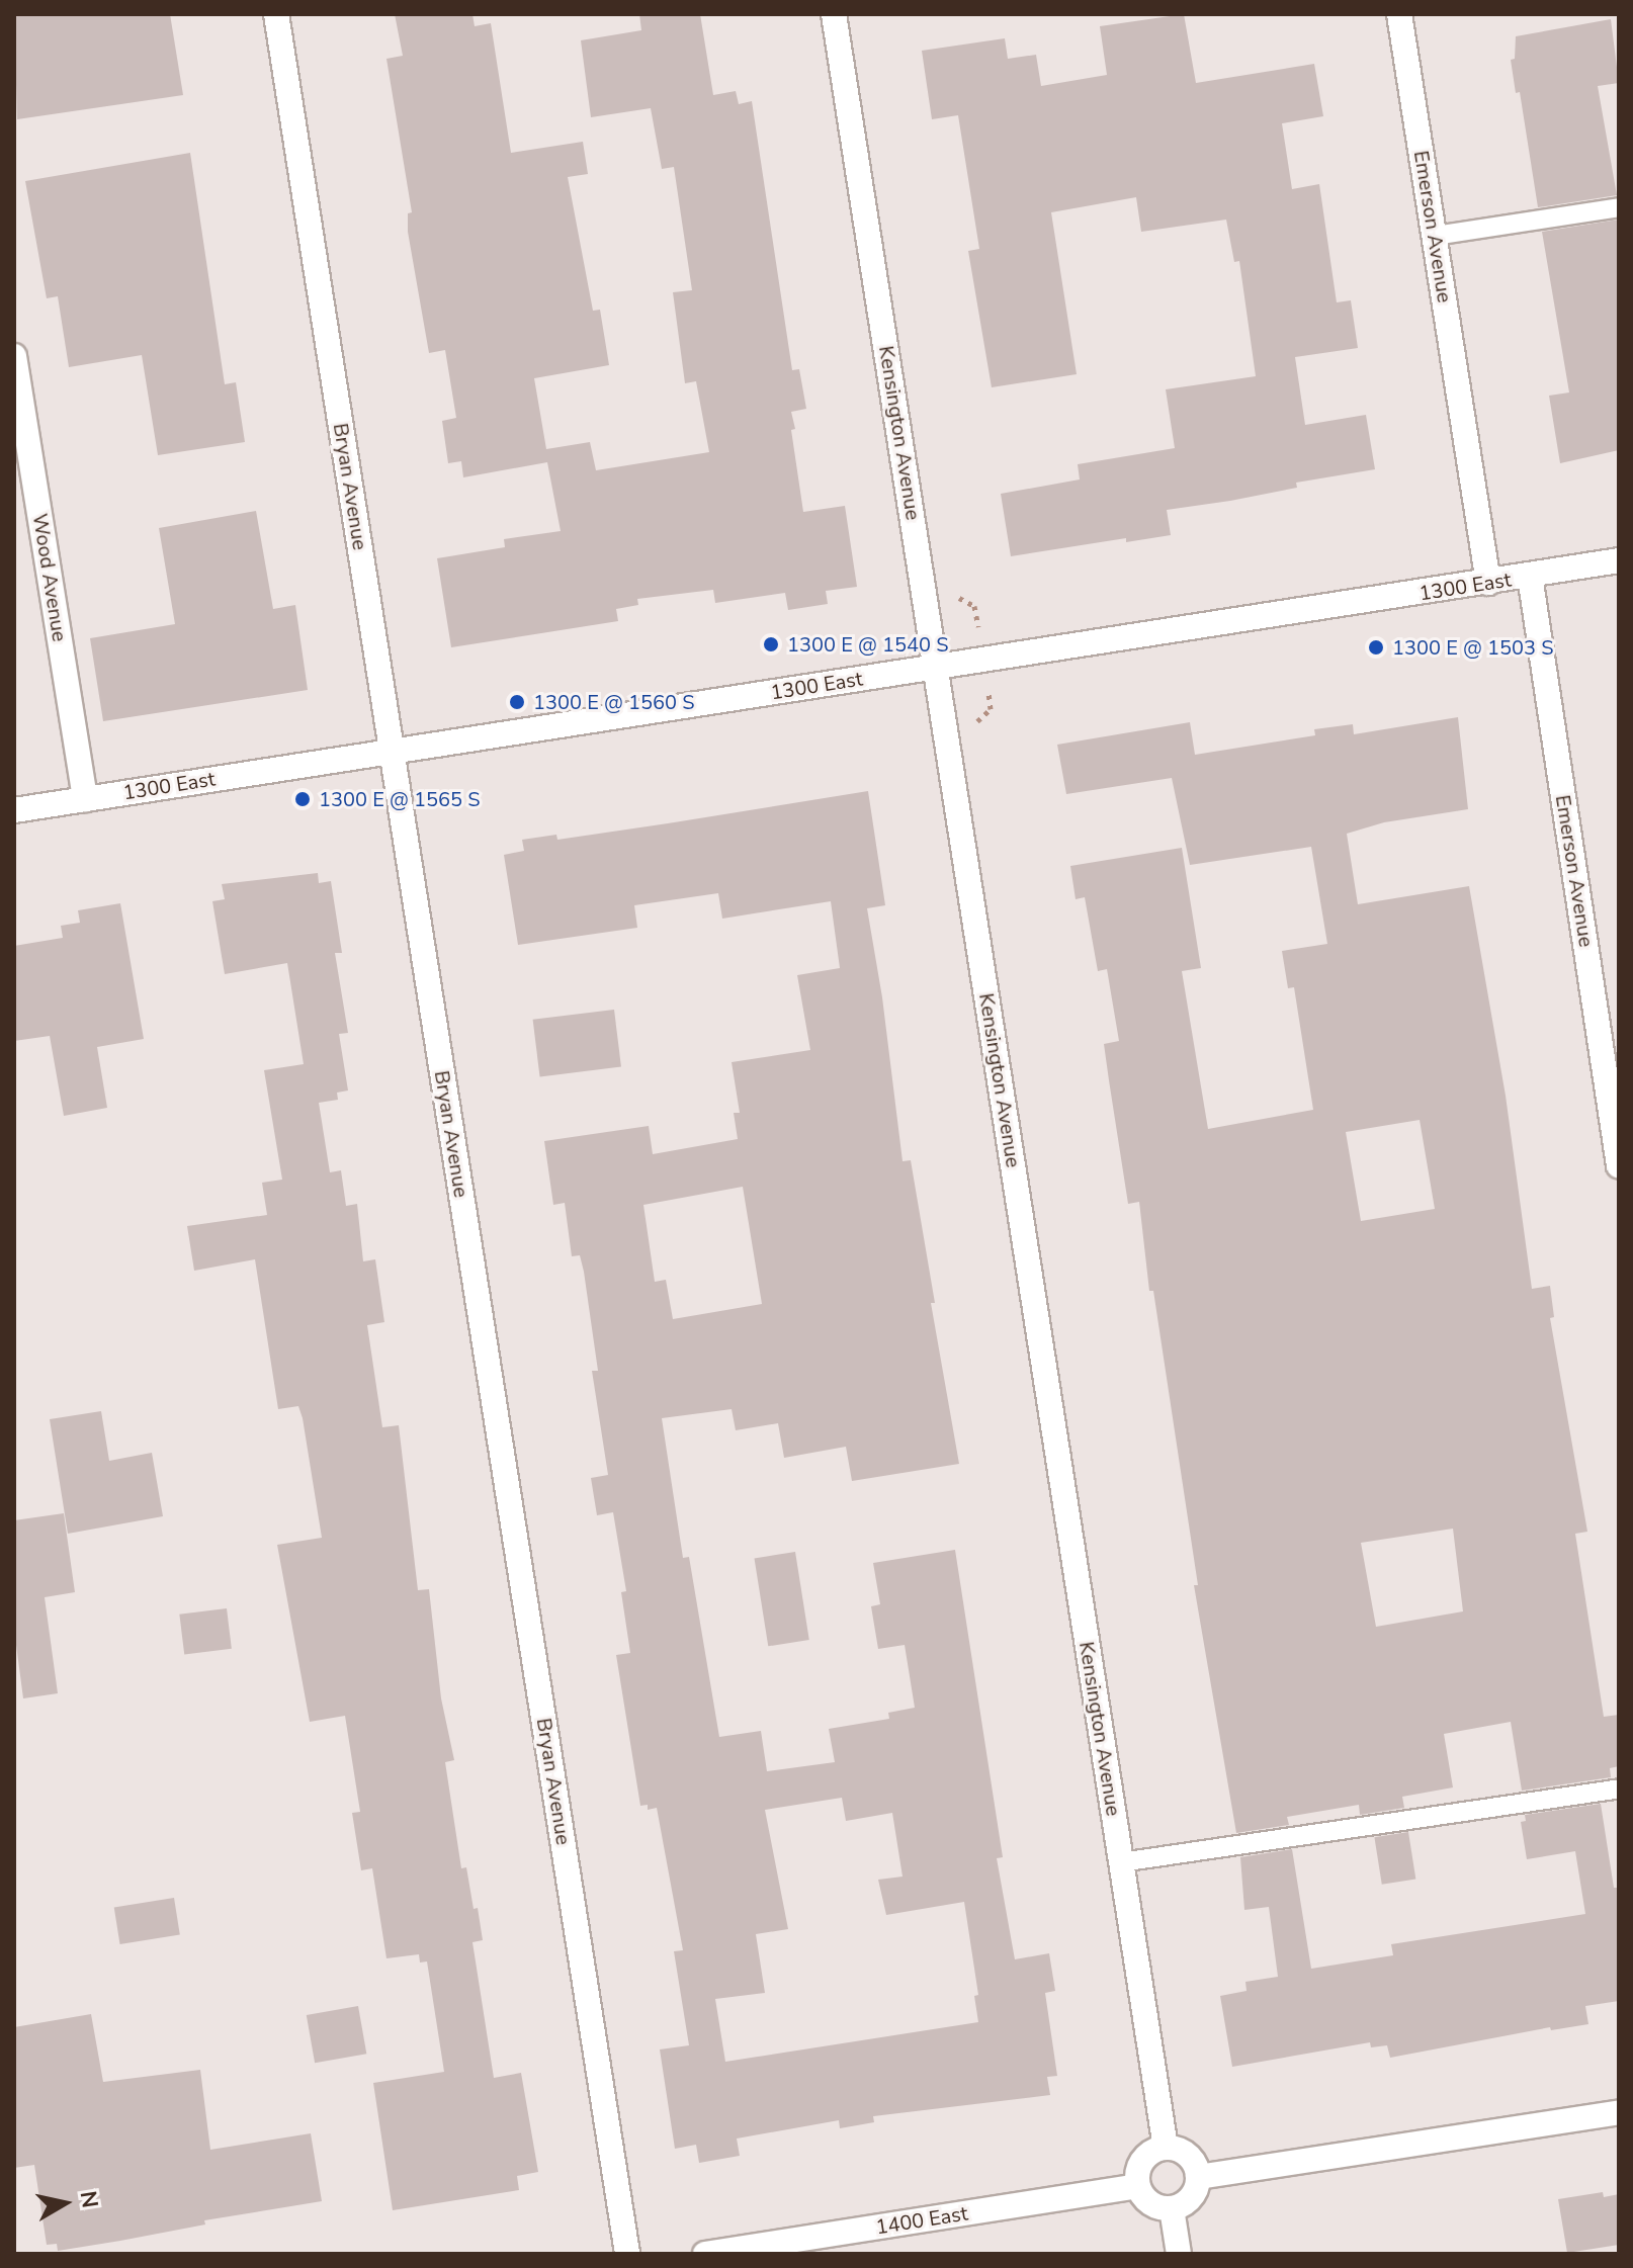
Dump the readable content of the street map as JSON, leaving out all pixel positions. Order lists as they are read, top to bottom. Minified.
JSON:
{"streets":{"street":["Emerson Avenue","Kensington Avenue","Bryan Avenue","Wood Avenue","1300 East","1400 East"]},"crossings":[["Emerson Avenue","1300 East"],["Kensington Avenue","1300 East"],["Kensington Avenue","1400 East"],["Bryan Avenue","1300 East"],["Wood Avenue","1300 East"]],"places":["1300 E @ 1540 S","1300 E @ 1503 S","1300 E @ 1560 S","1300 E @ 1565 S"],"north":"right"}
